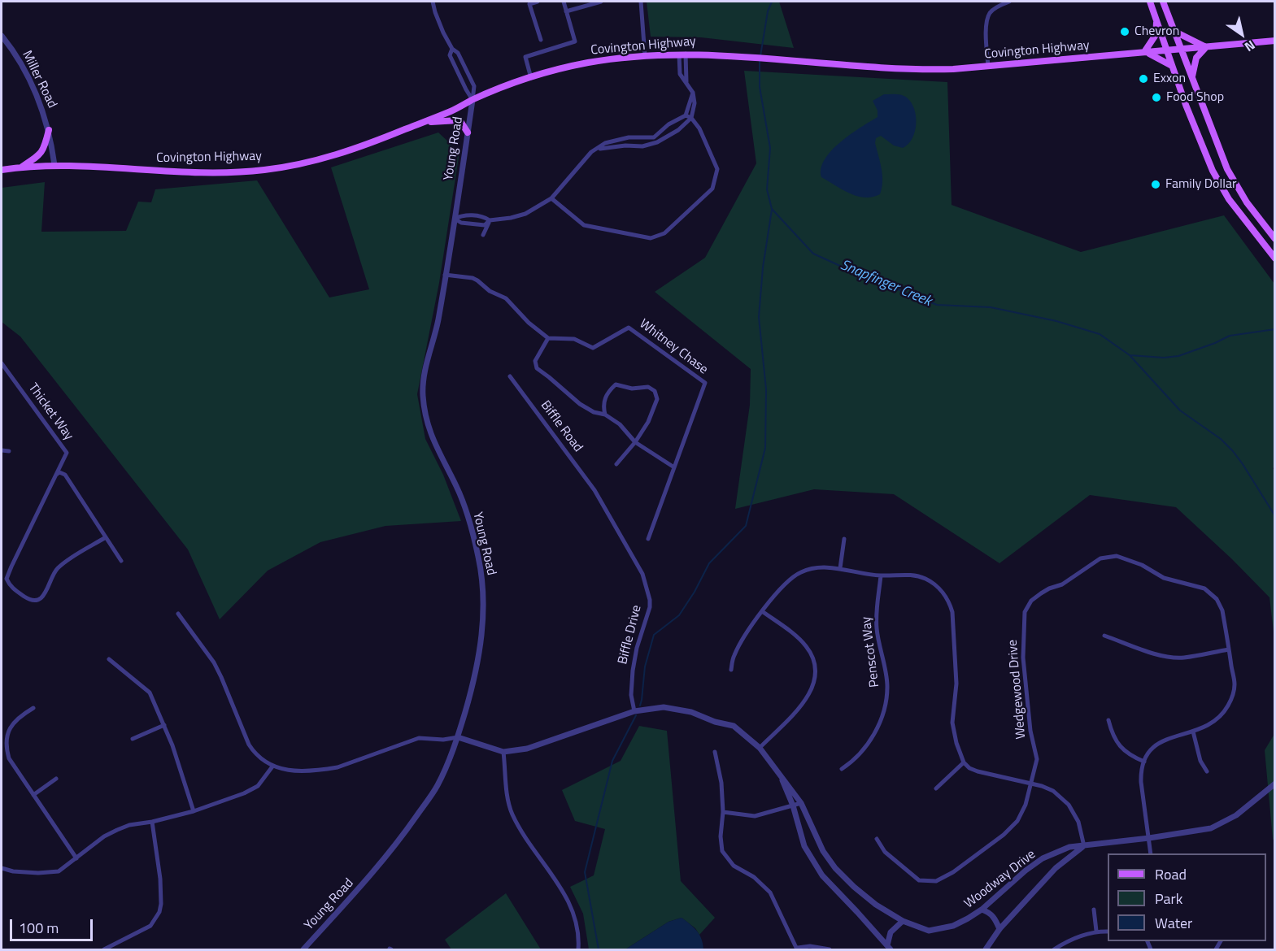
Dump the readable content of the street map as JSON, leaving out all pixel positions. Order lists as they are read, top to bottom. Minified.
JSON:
{"streets":{"main road":["Covington Highway"],"street":["Miller Road","Young Road","Whitney Chase","Thicket Way","Biffle Road","Biffle Drive","Penscot Way","Wedgewood Drive","Woodway Drive"]},"crossings":[["Covington Highway","Miller Road"],["Covington Highway","Young Road"],["Biffle Road","Biffle Drive"]],"water":["Snapfinger Creek"],"places":["Chevron","Exxon","Food Shop","Family Dollar"],"legend":["Road","Park","Water"],"scale_bar":"100 m","north":"bottom right"}
